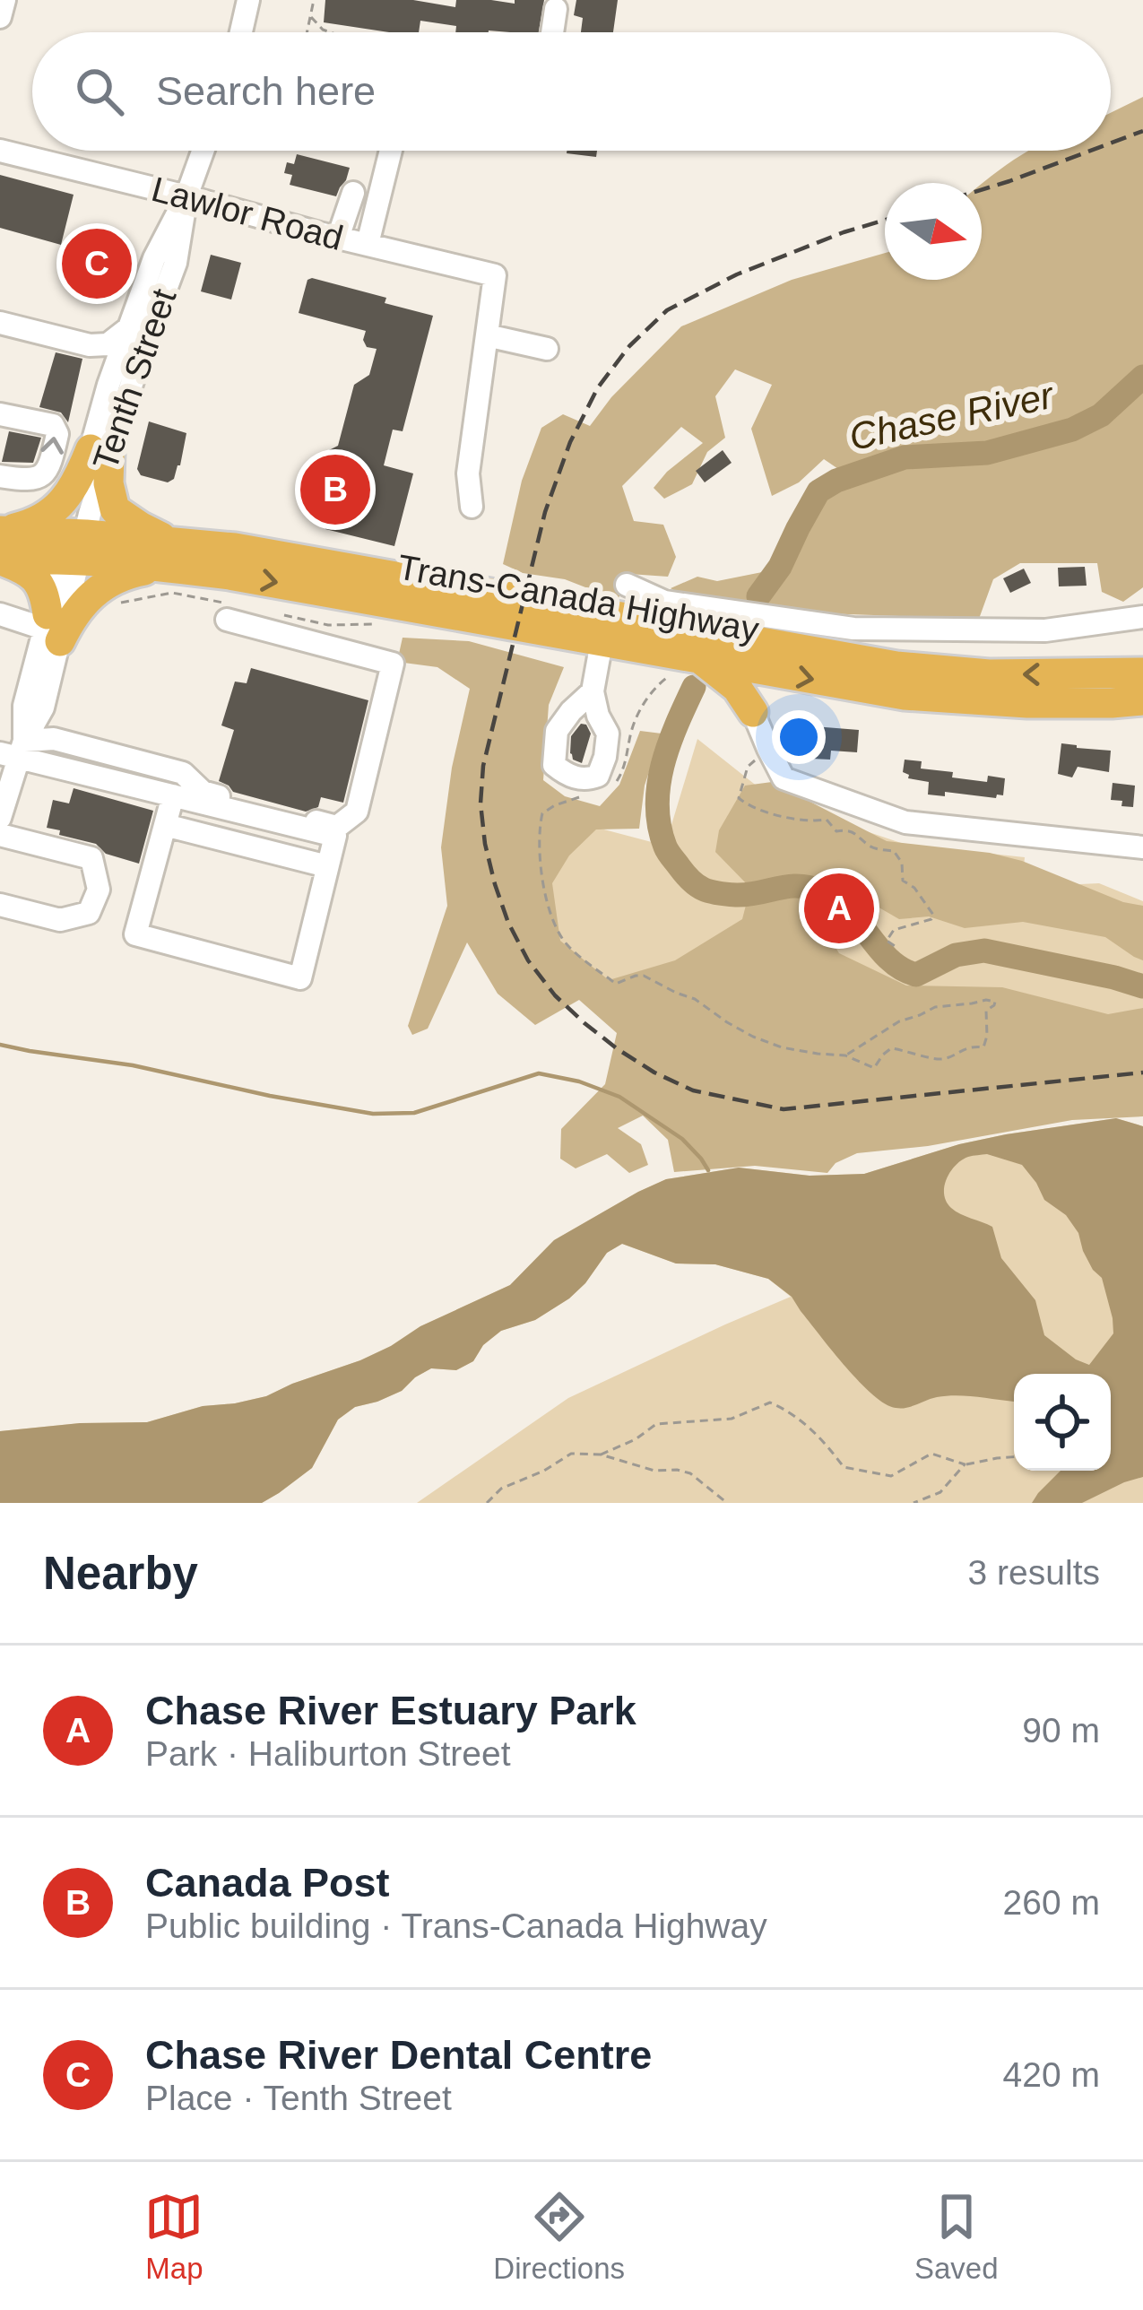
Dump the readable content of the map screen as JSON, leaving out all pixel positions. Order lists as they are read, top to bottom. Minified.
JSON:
{"streets":{"highway":["Trans-Canada Highway"],"street":["Lawlor Road","Tenth Street"]},"crossings":[["Lawlor Road","Tenth Street"],["Tenth Street","Trans-Canada Highway"]],"water":["Chase River"],"north":"right","page":{"search":"Search here","pins":["C","B","A"],"heading":["Nearby","3 results"],"list":[{"mark":"A","name":"Chase River Estuary Park","note":"Park · Haliburton Street","value":"90 m"},{"mark":"B","name":"Canada Post","note":"Public building · Trans-Canada Highway","value":"260 m"},{"mark":"C","name":"Chase River Dental Centre","note":"Place · Tenth Street","value":"420 m"}],"nav":["Map","Directions","Saved"]}}
